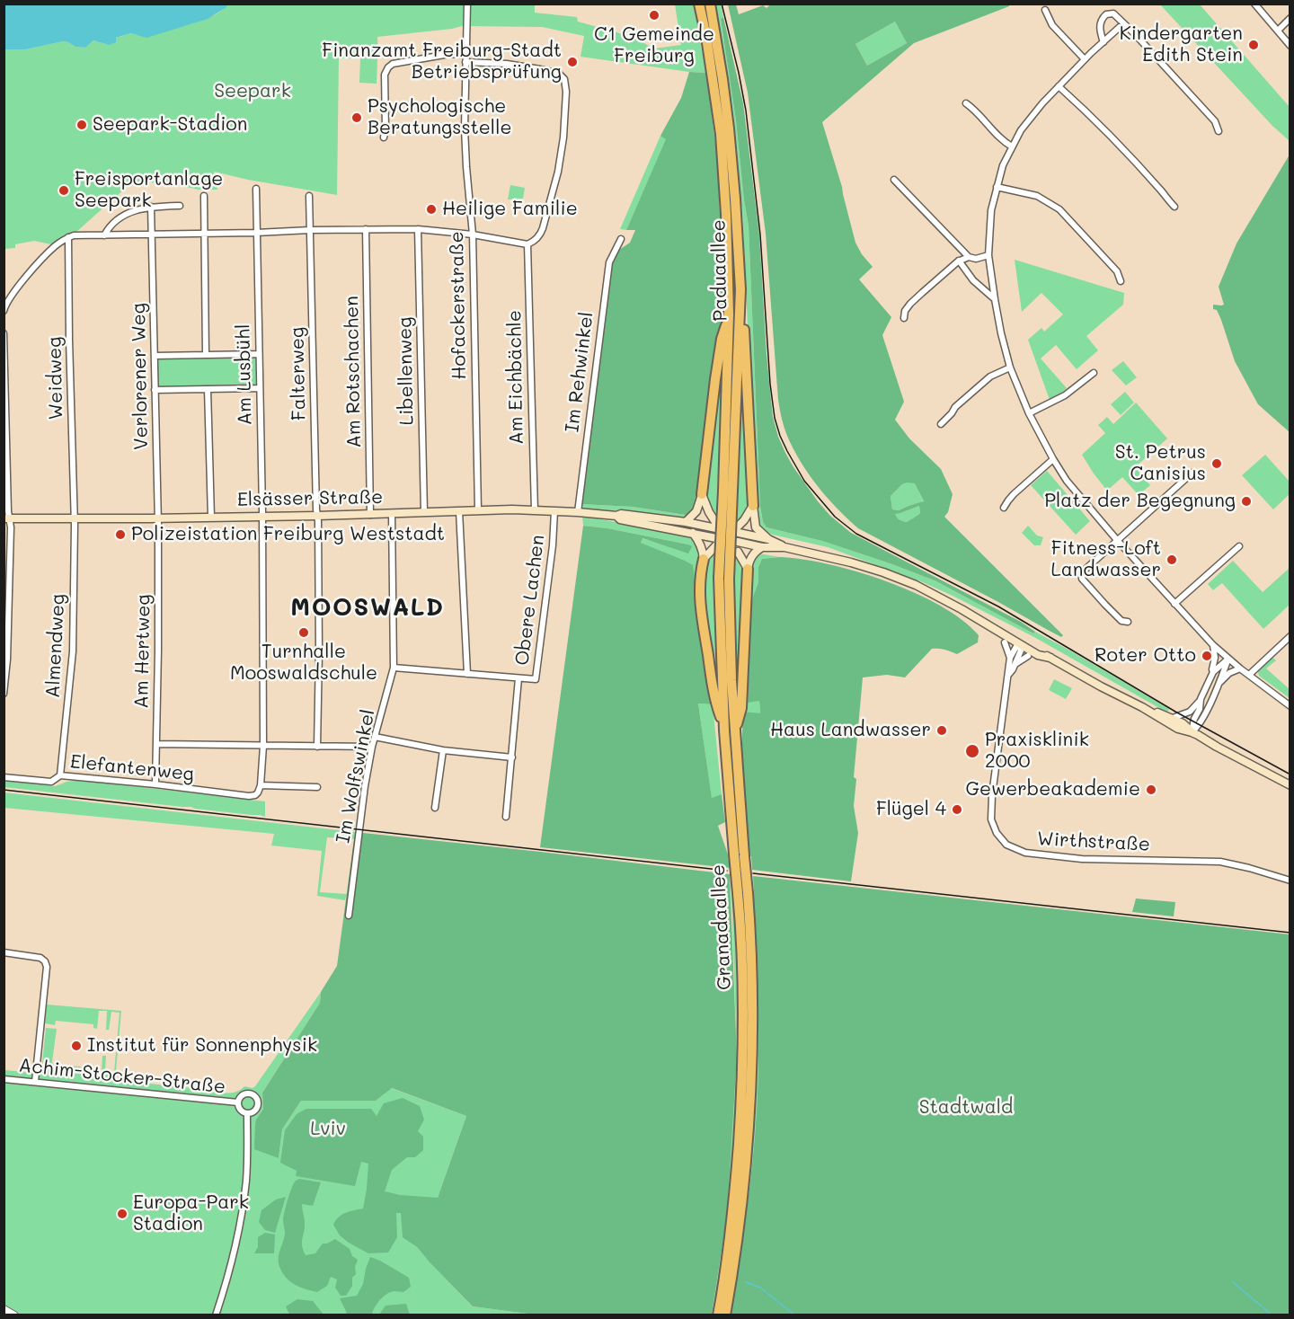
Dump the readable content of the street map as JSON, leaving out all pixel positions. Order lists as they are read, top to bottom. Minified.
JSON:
{"streets":{"highway":["Paduaallee","Granadaallee"],"main road":["Elsässer Straße"],"street":["Hofackerstraße","Libellenweg","Am Rotschachen","Im Rehwinkel","Falterweg","Am Lusbühl","Verlorener Weg","Am Eichbächle","Weidweg","Obere Lachen","Almendweg","Am Hertweg","Elefantenweg","Im Wolfswinkel","Wirthstraße","Achim-Stocker-Straße"]},"crossings":[["Paduaallee","Elsässer Straße"],["Paduaallee","Granadaallee"],["Hofackerstraße","Elsässer Straße"],["Libellenweg","Elsässer Straße"],["Am Rotschachen","Elsässer Straße"],["Im Rehwinkel","Elsässer Straße"],["Falterweg","Elsässer Straße"],["Am Lusbühl","Elsässer Straße"],["Am Lusbühl","Elefantenweg"],["Verlorener Weg","Elsässer Straße"],["Verlorener Weg","Am Hertweg"],["Am Eichbächle","Elsässer Straße"],["Weidweg","Elsässer Straße"],["Weidweg","Almendweg"],["Elsässer Straße","Obere Lachen"],["Elsässer Straße","Almendweg"],["Elsässer Straße","Am Hertweg"],["Elsässer Straße","Im Wolfswinkel"],["Elsässer Straße","Wirthstraße"],["Elsässer Straße","Granadaallee"],["Obere Lachen","Im Wolfswinkel"],["Almendweg","Elefantenweg"],["Am Hertweg","Elefantenweg"]],"districts":["MOOSWALD"],"parks":["Seepark","Stadtwald","Lviv"],"places":["C1 Gemeinde Freiburg","Kindergarten Edith Stein","Finanzamt Freiburg-Stadt Betriebsprüfung","Psychologische Beratungsstelle","Seepark-Stadion","Freisportanlage Seepark","Heilige Familie","St. Petrus Canisius","Platz der Begegnung","Polizeistation Freiburg Weststadt","Fitness-Loft Landwasser","Turnhalle Mooswaldschule","Roter Otto","Haus Landwasser","Praxisklinik 2000","Gewerbeakademie","Flügel 4","Institut für Sonnenphysik","Europa-Park Stadion"]}
